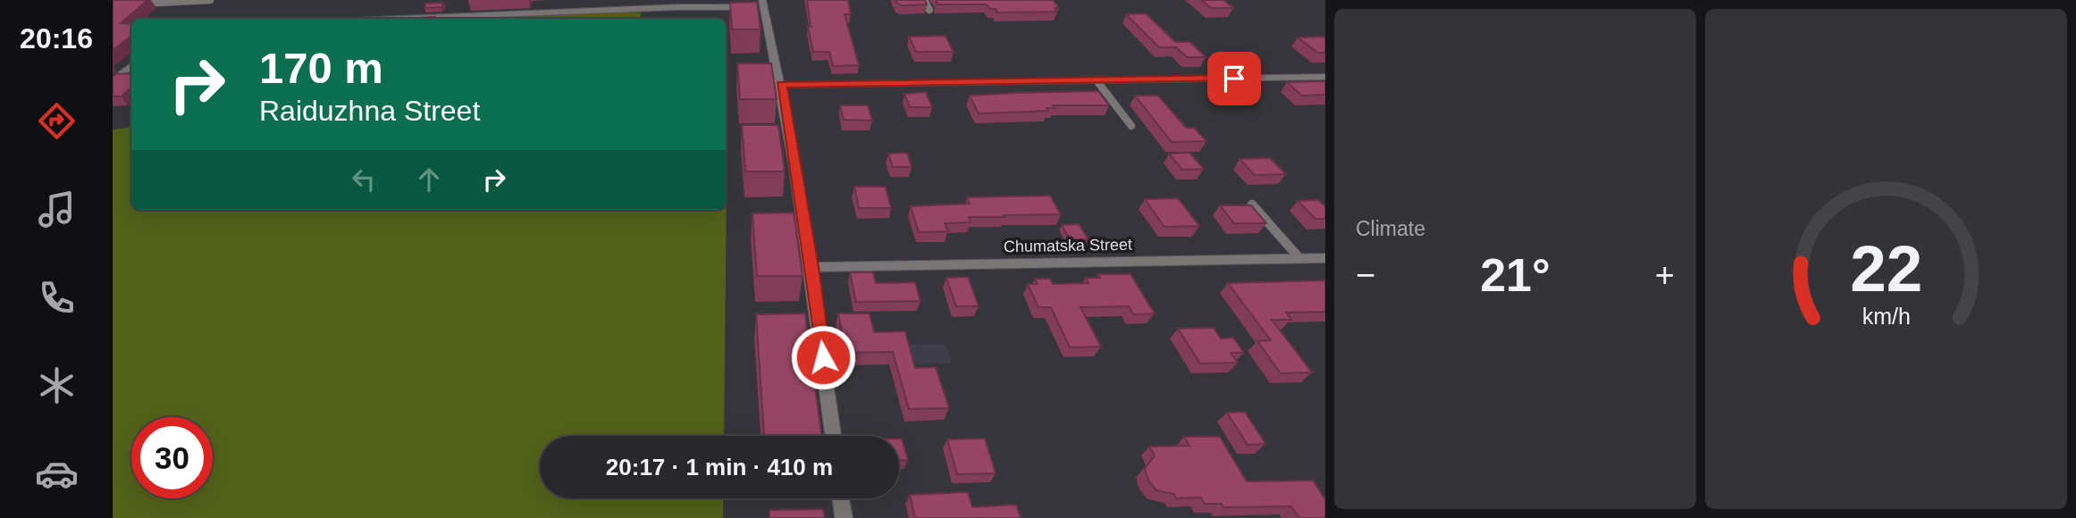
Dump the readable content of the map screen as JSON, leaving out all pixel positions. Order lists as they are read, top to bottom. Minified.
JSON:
{"streets":{"street":["Chumatska Street"]},"page":{"tabs":"20:16","tile":"Climate","turn":["170 m","Raiduzhna Street"],"heat":["−","21°","+"],"limit":"30","trip":"20:17 · 1 min · 410 m","gauge":["22","km/h"]}}
